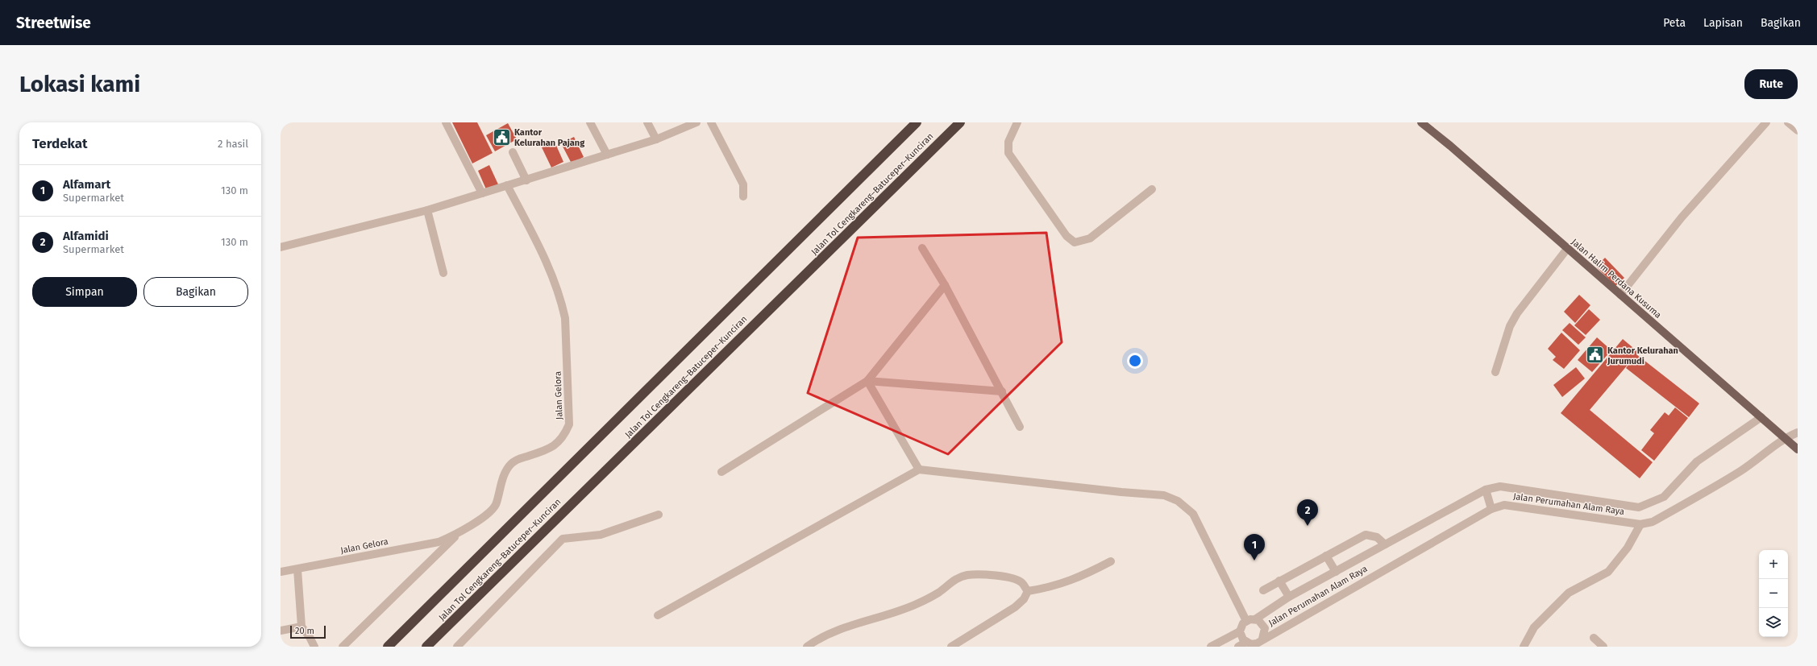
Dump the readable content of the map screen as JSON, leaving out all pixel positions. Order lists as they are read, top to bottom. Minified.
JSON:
{"streets":{"highway":["Jalan Tol Cengkareng–Batuceper–Kunciran"],"main road":["Jalan Halim Perdana Kusuma"],"street":["Jalan Gelora","Jalan Perumahan Alam Raya"]},"crossings":[["Jalan Halim Perdana Kusuma","Jalan Perumahan Alam Raya"]],"places":{"public building":["Kantor Kelurahan Pajang","Kantor Kelurahan Jurumudi"]},"scale_bar":"20 m","page":{"header":"Streetwise","nav":["Peta","Lapisan","Bagikan"],"buttons":["Rute",["Simpan","Bagikan"]],"title":"Lokasi kami","heading":["Terdekat","2 hasil"],"list":[{"mark":"1","name":"Alfamart","note":"Supermarket","value":"130 m"},{"mark":"2","name":"Alfamidi","note":"Supermarket","value":"130 m"}],"pins":["2","1"],"map_buttons":["+","−"],"scale":"20 m"}}
